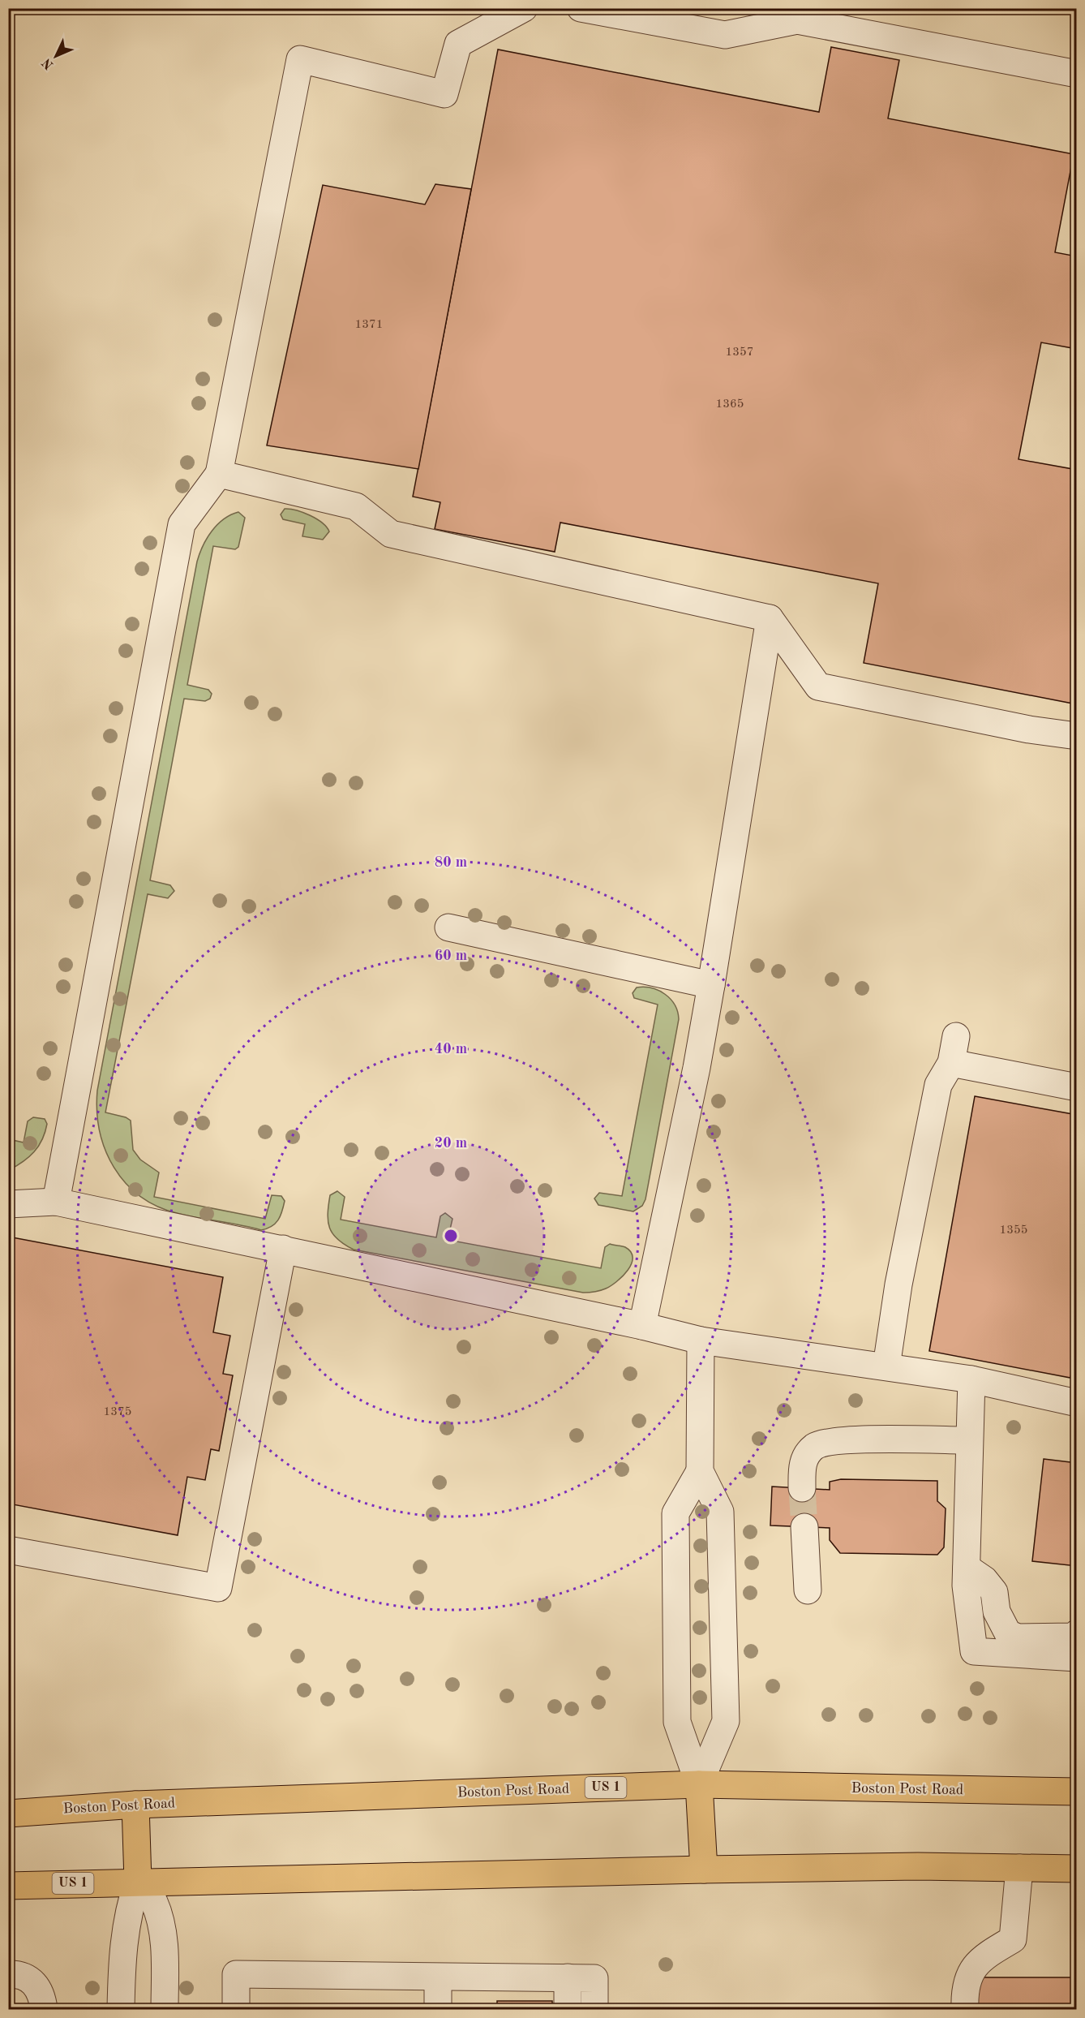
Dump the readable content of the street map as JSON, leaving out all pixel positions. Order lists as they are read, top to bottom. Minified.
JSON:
{"streets":{"main road":["US 1","Boston Post Road"]},"house_numbers":["1371","1357","1365","1355","1375"],"north":"bottom left","rings":["80 m","60 m","40 m","20 m"]}
